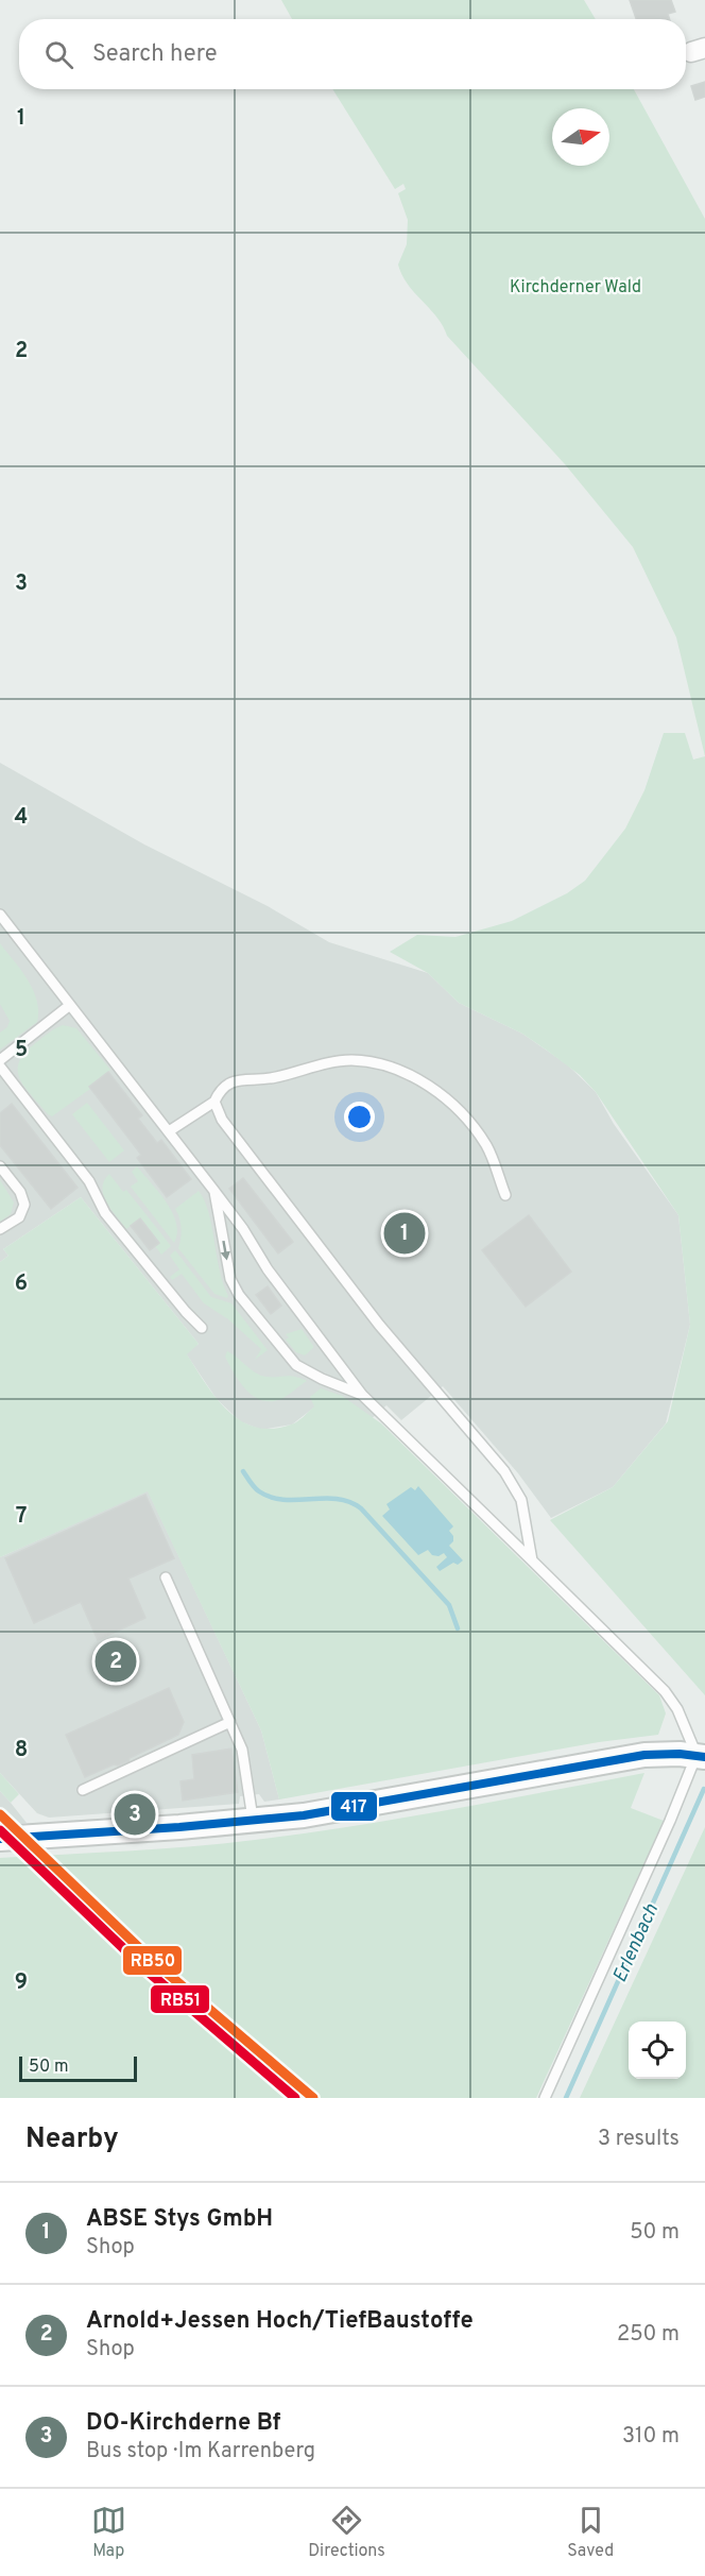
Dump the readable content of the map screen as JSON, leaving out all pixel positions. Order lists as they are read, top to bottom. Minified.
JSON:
{"water":["Erlenbach"],"parks":["Kirchderner Wald"],"lines":["transit line 417","transit line RB50","transit line RB51"],"scale_bar":"50 m","north":"right","page":{"search":"Search here","pins":["1","2","3"],"scale":"50 m","heading":["Nearby","3 results"],"list":[{"mark":"1","name":"ABSE Stys GmbH","note":"Shop","value":"50 m"},{"mark":"2","name":"Arnold+Jessen Hoch/TiefBaustoffe","note":"Shop","value":"250 m"},{"mark":"3","name":"DO-Kirchderne Bf","note":"Bus stop · Im Karrenberg","value":"310 m"}],"nav":["Map","Directions","Saved"]},"grid":{"rows":["1","2","3","4","5","6","7","8","9"]}}
